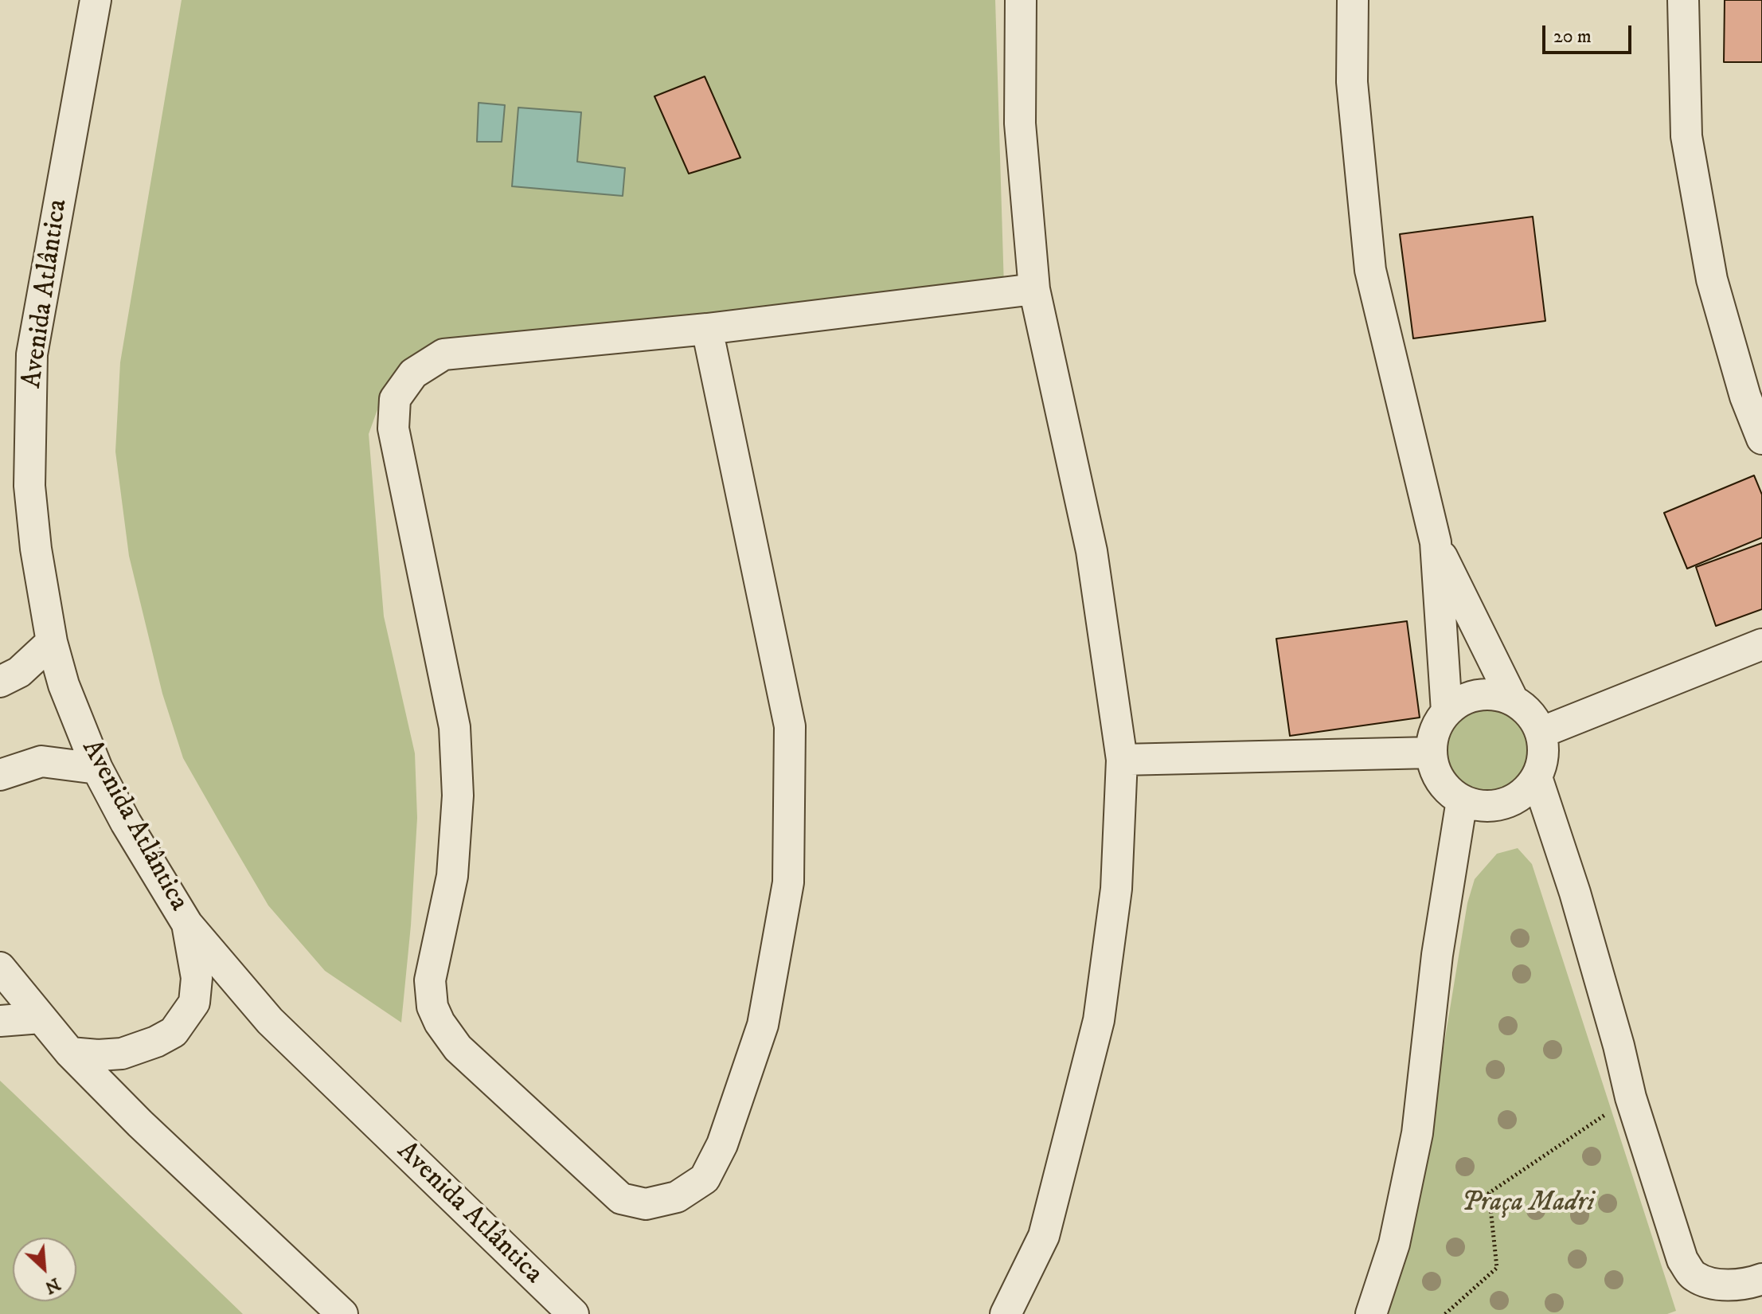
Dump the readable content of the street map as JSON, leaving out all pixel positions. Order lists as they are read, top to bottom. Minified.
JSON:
{"streets":{"street":["Avenida Atlântica"]},"parks":["Praça Madri"],"scale_bar":"20 m","north":"bottom right"}
